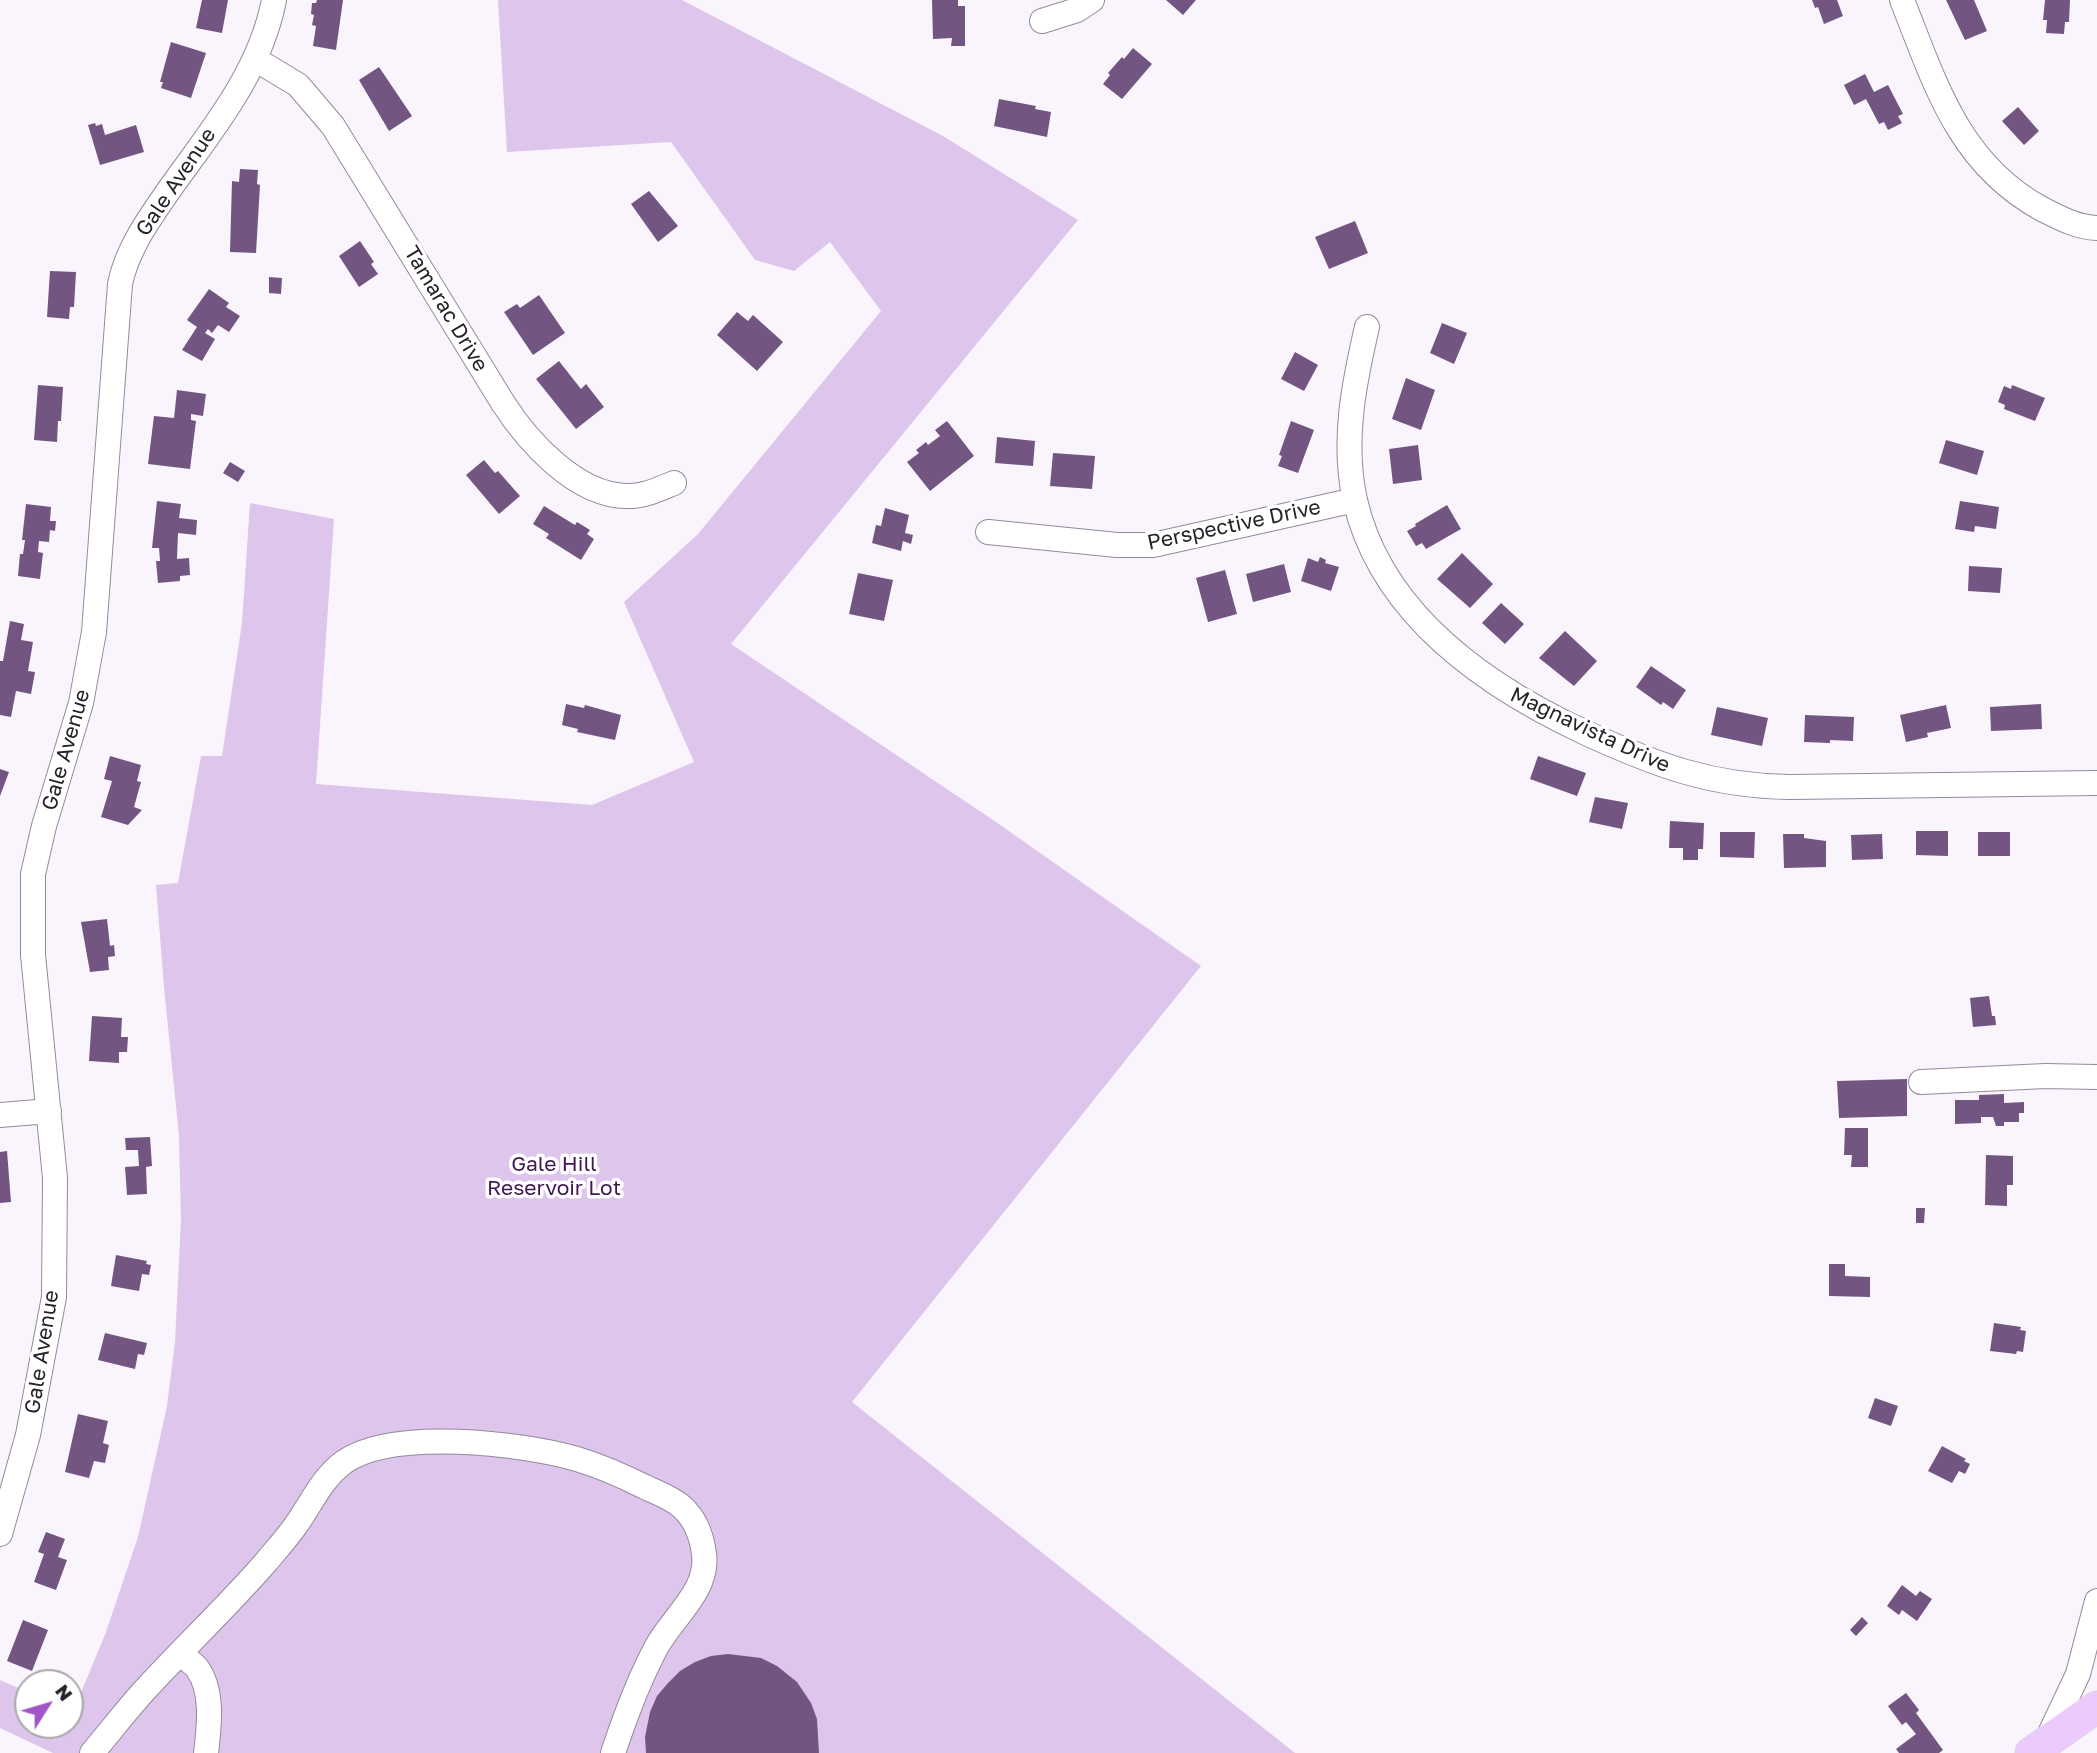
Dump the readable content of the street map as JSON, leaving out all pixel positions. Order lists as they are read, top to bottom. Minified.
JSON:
{"streets":{"street":["Gale Avenue","Tamarac Drive","Perspective Drive","Magnavista Drive"]},"crossings":[["Gale Avenue","Tamarac Drive"],["Perspective Drive","Magnavista Drive"]],"parks":["Gale Hill Reservoir Lot"],"north":"top right"}
